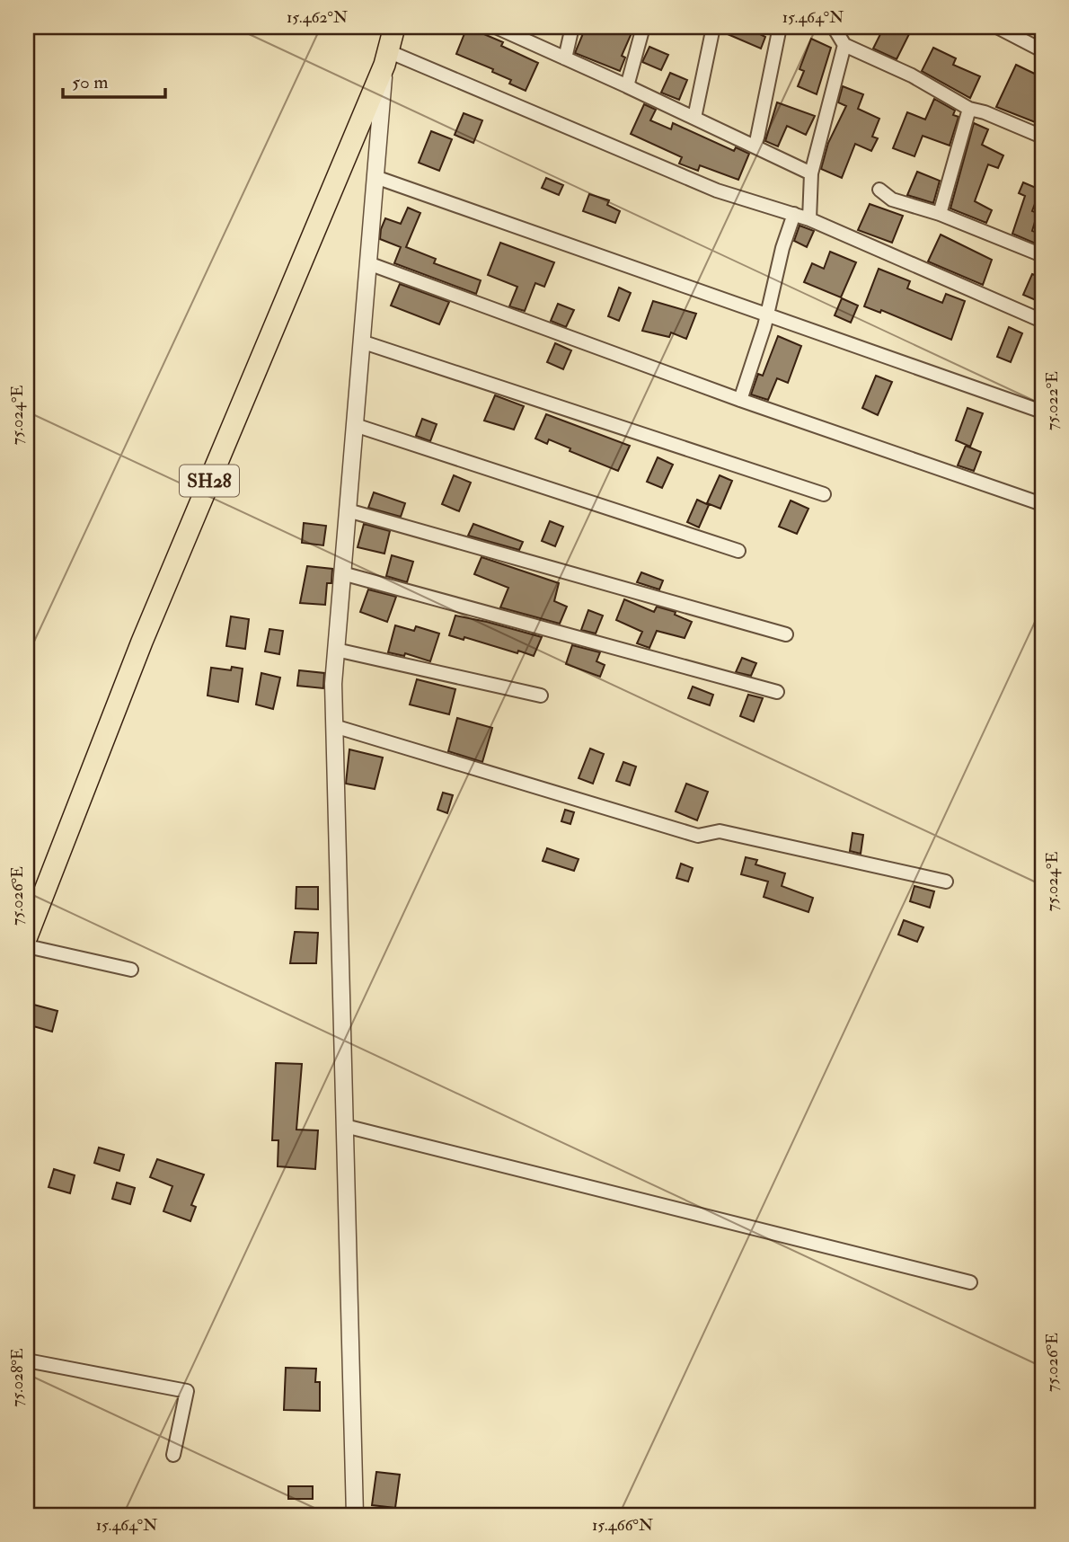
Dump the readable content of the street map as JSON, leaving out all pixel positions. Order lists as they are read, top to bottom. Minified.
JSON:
{"streets":{"main road":["SH28"]},"scale_bar":"50 m","coordinates":["15.462°N","15.464°N","75.022°E","75.024°E","75.026°E","75.028°E","15.466°N"]}
